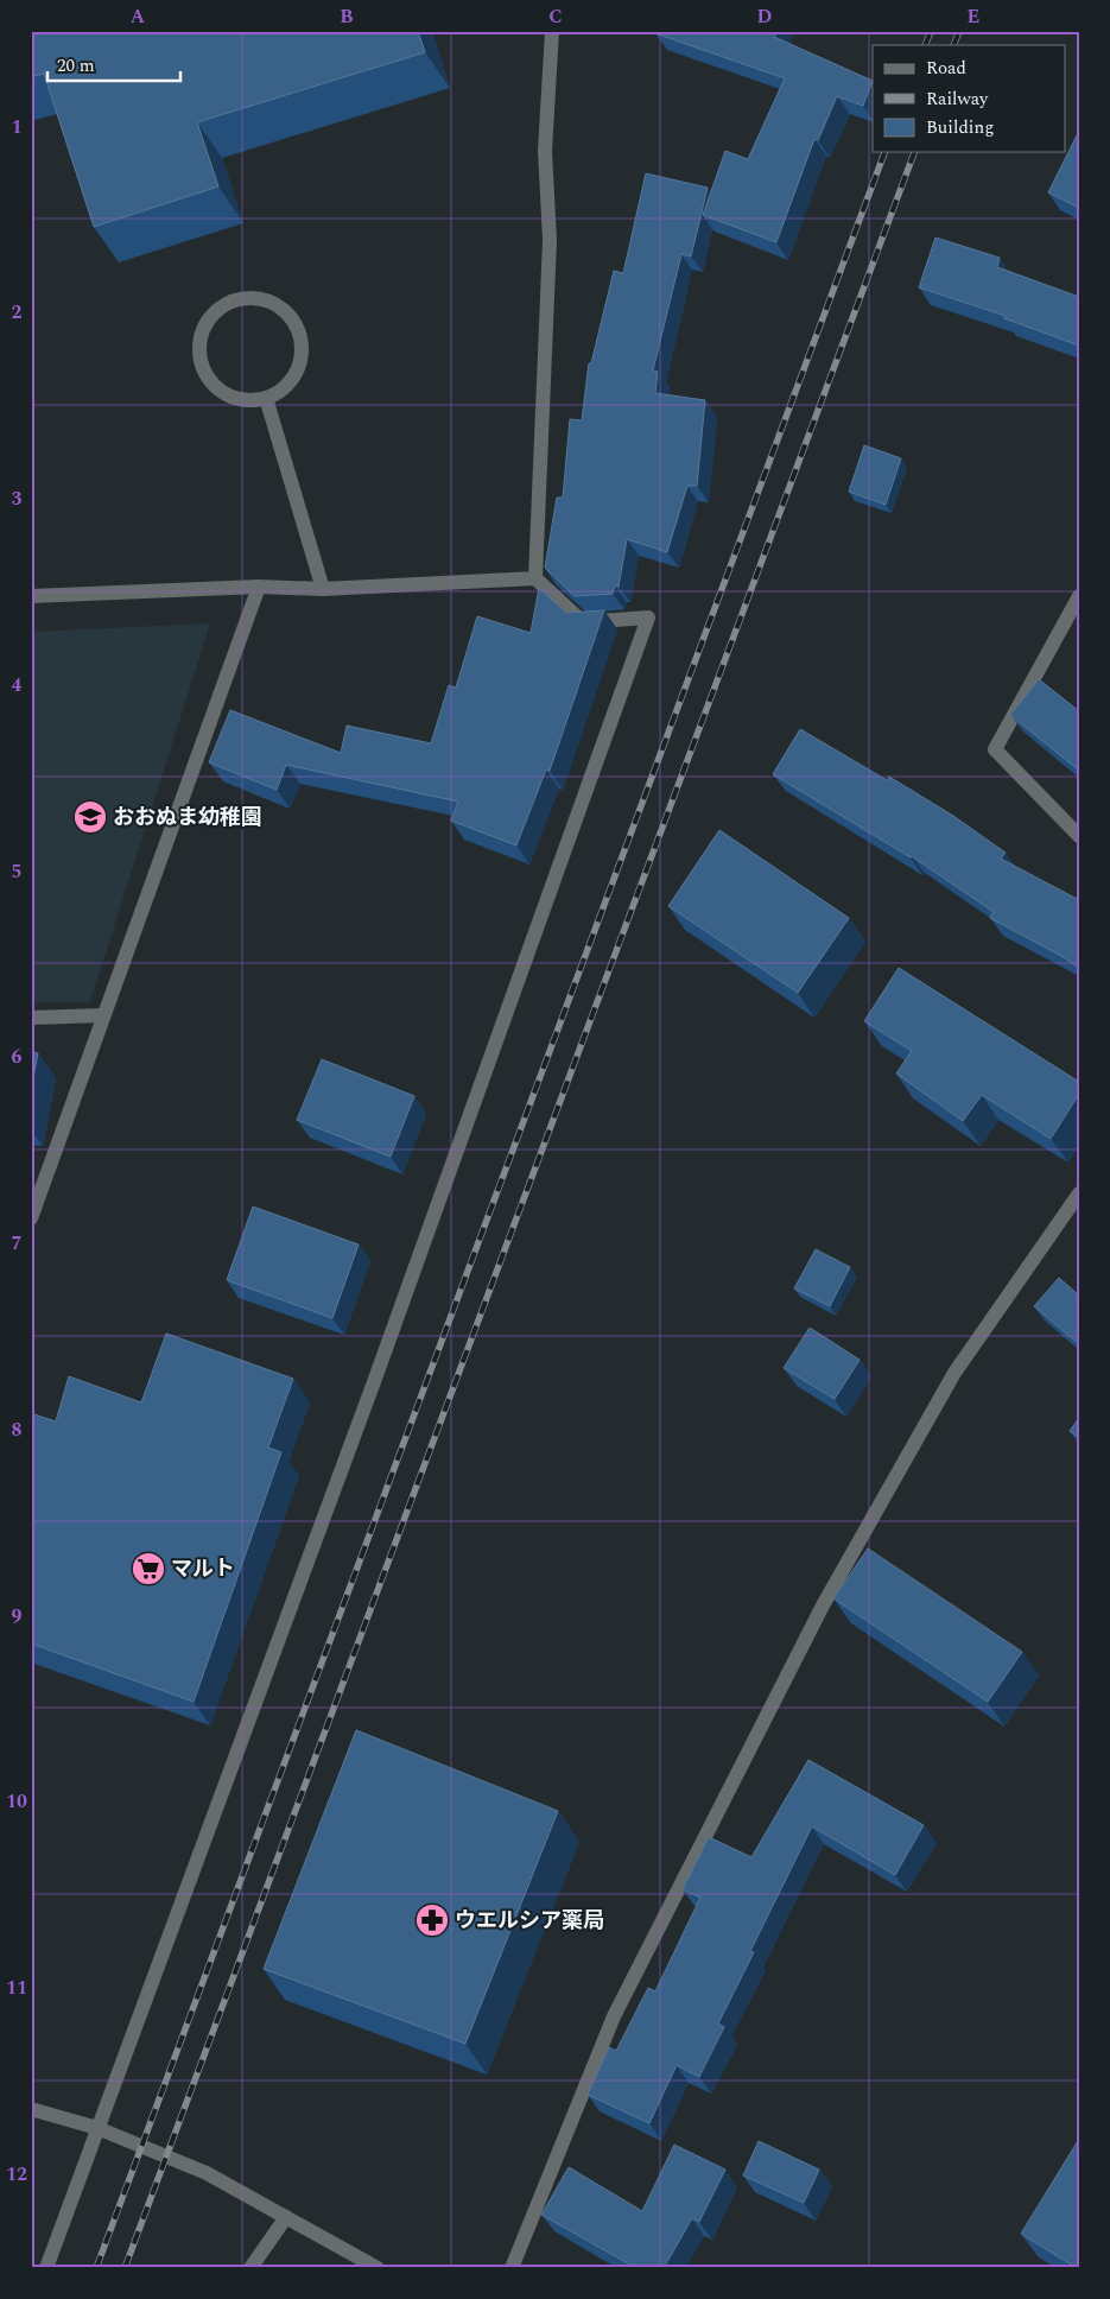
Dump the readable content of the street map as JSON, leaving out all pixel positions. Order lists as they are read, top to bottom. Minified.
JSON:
{"places":{"school or university":["おおぬま幼稚園"],"supermarket":["マルト"],"pharmacy":["ウエルシア薬局"]},"legend":["Road","Railway","Building"],"scale_bar":"20 m","grid":{"columns":["A","B","C","D","E"],"rows":["1","2","3","4","5","6","7","8","9","10","11","12"]}}
